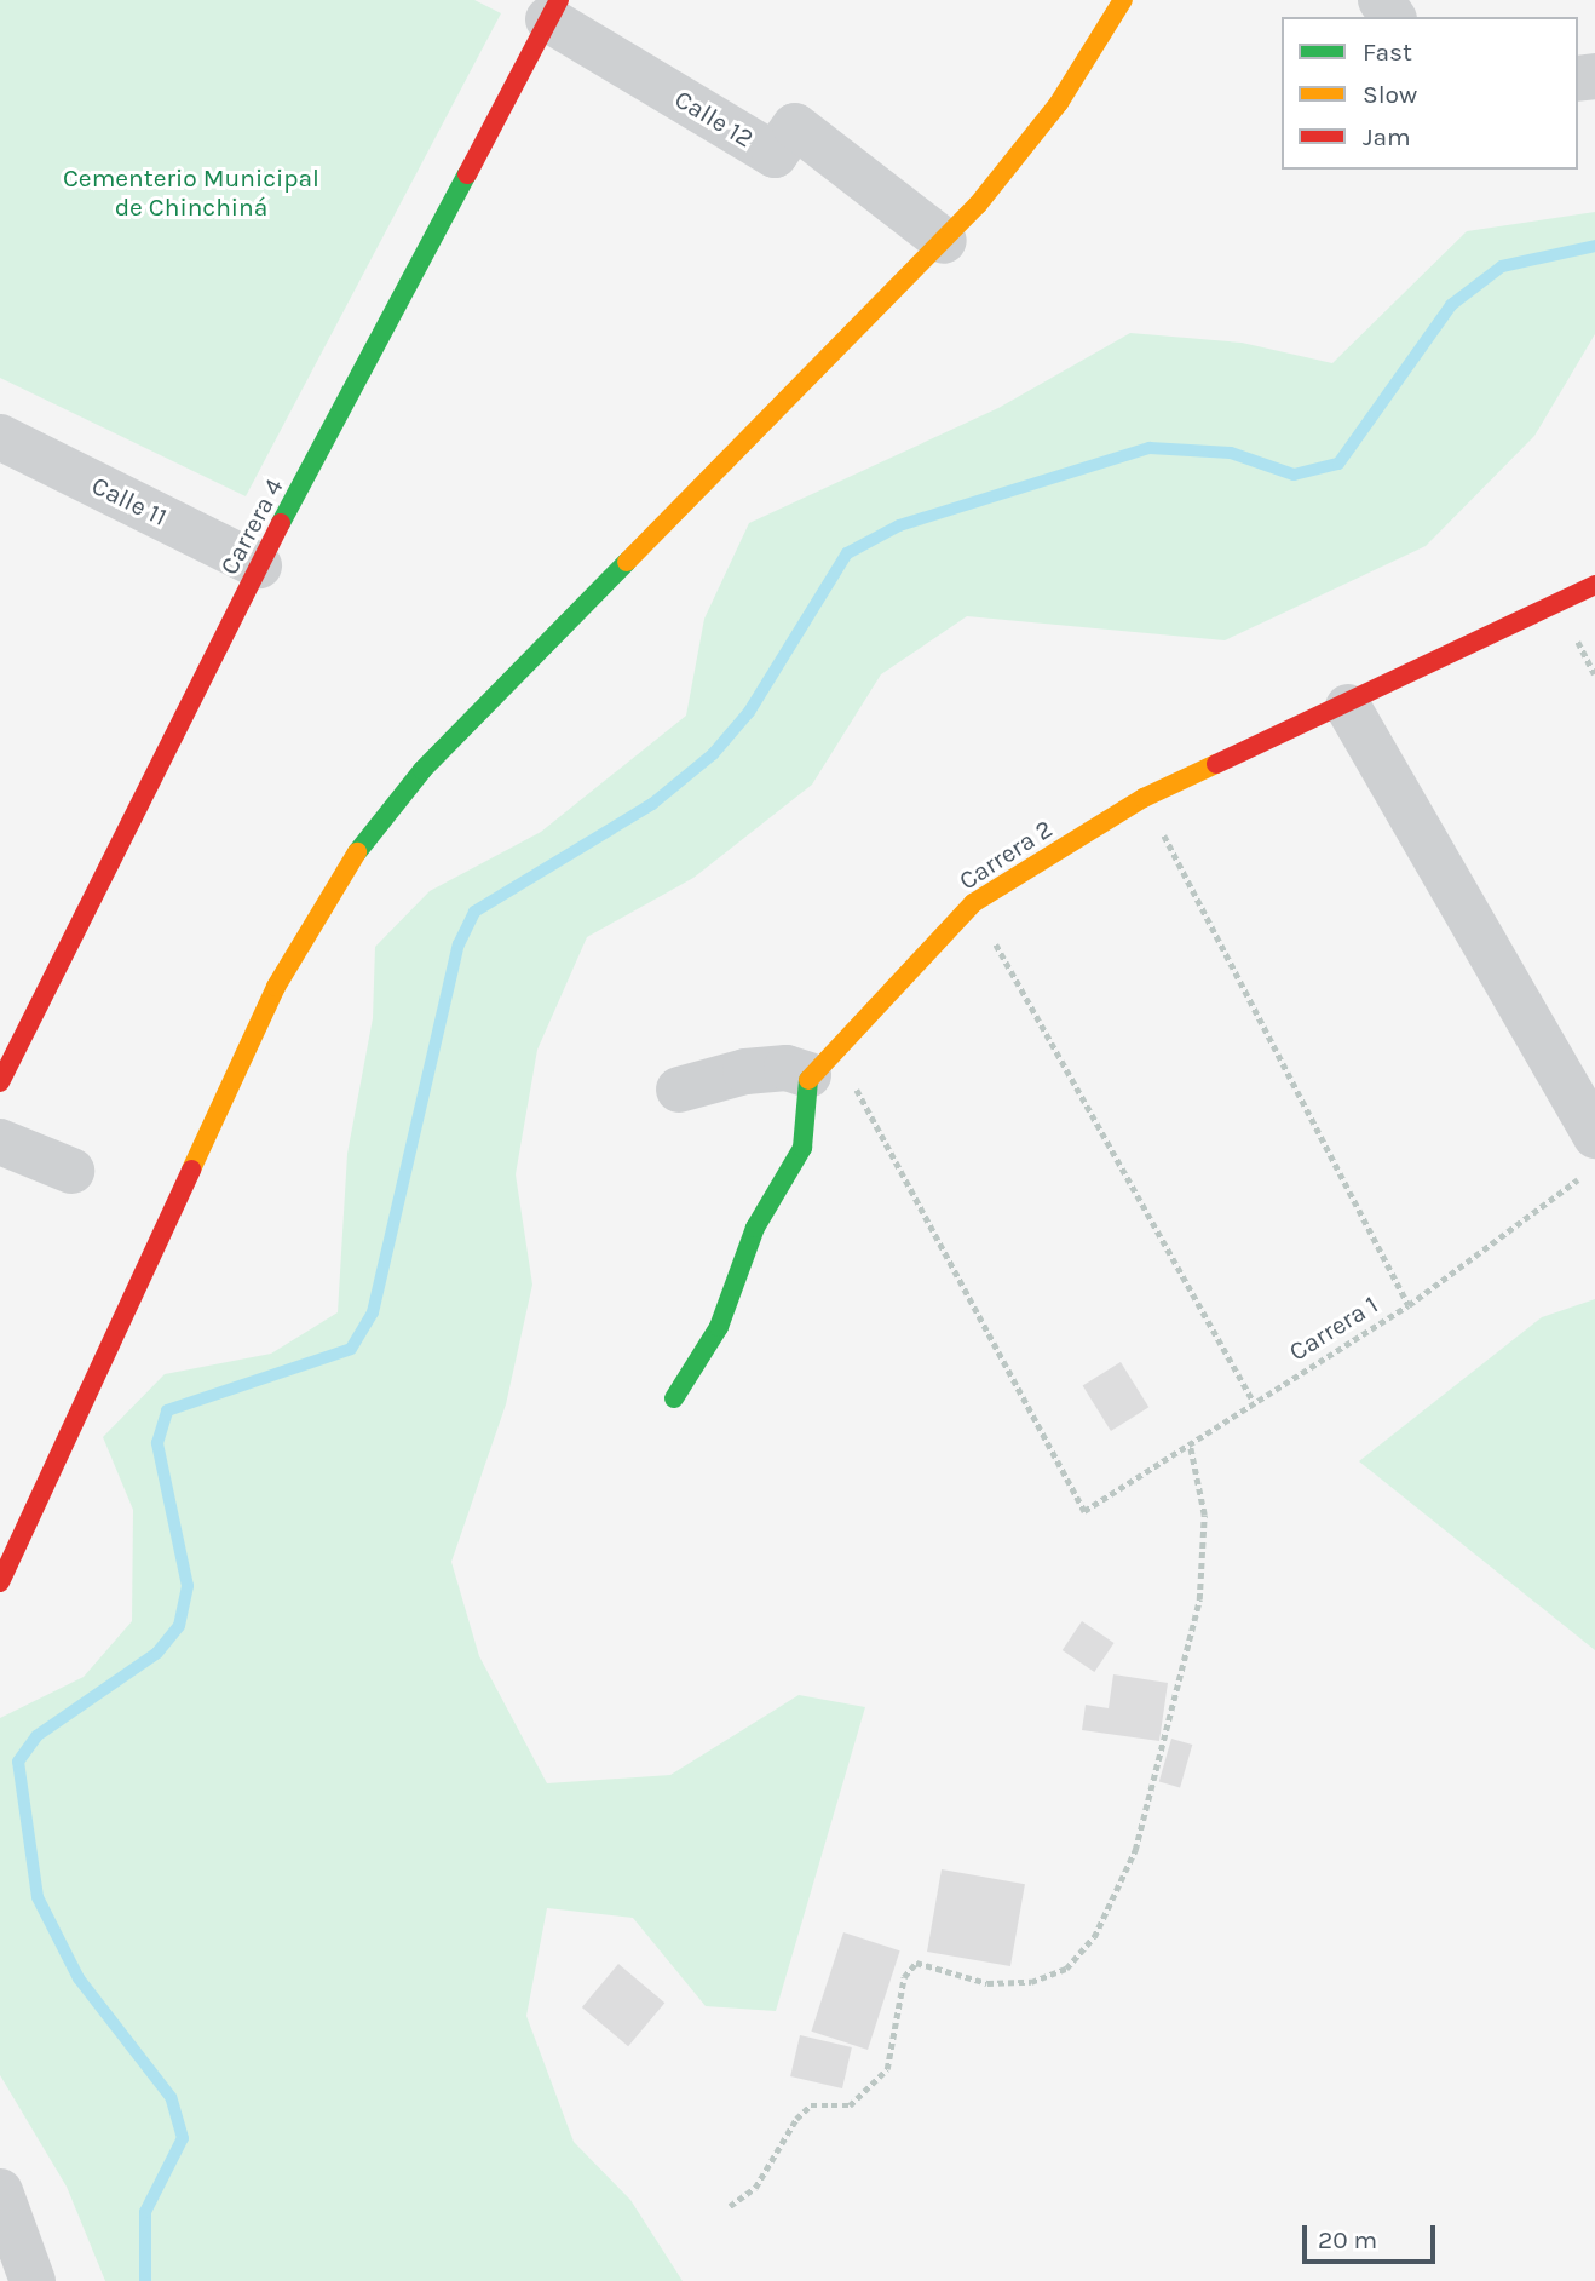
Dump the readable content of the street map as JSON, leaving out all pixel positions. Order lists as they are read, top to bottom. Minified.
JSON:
{"streets":{"street":["Calle 12","Calle 11","Carrera 4","Carrera 2"],"path":["Carrera 1"]},"crossings":[["Calle 12","Carrera 4"],["Calle 11","Carrera 4"],["Carrera 2","Carrera 1"]],"parks":["Cementerio Municipal de Chinchiná"],"legend":["Fast","Slow","Jam"],"scale_bar":"20 m"}
